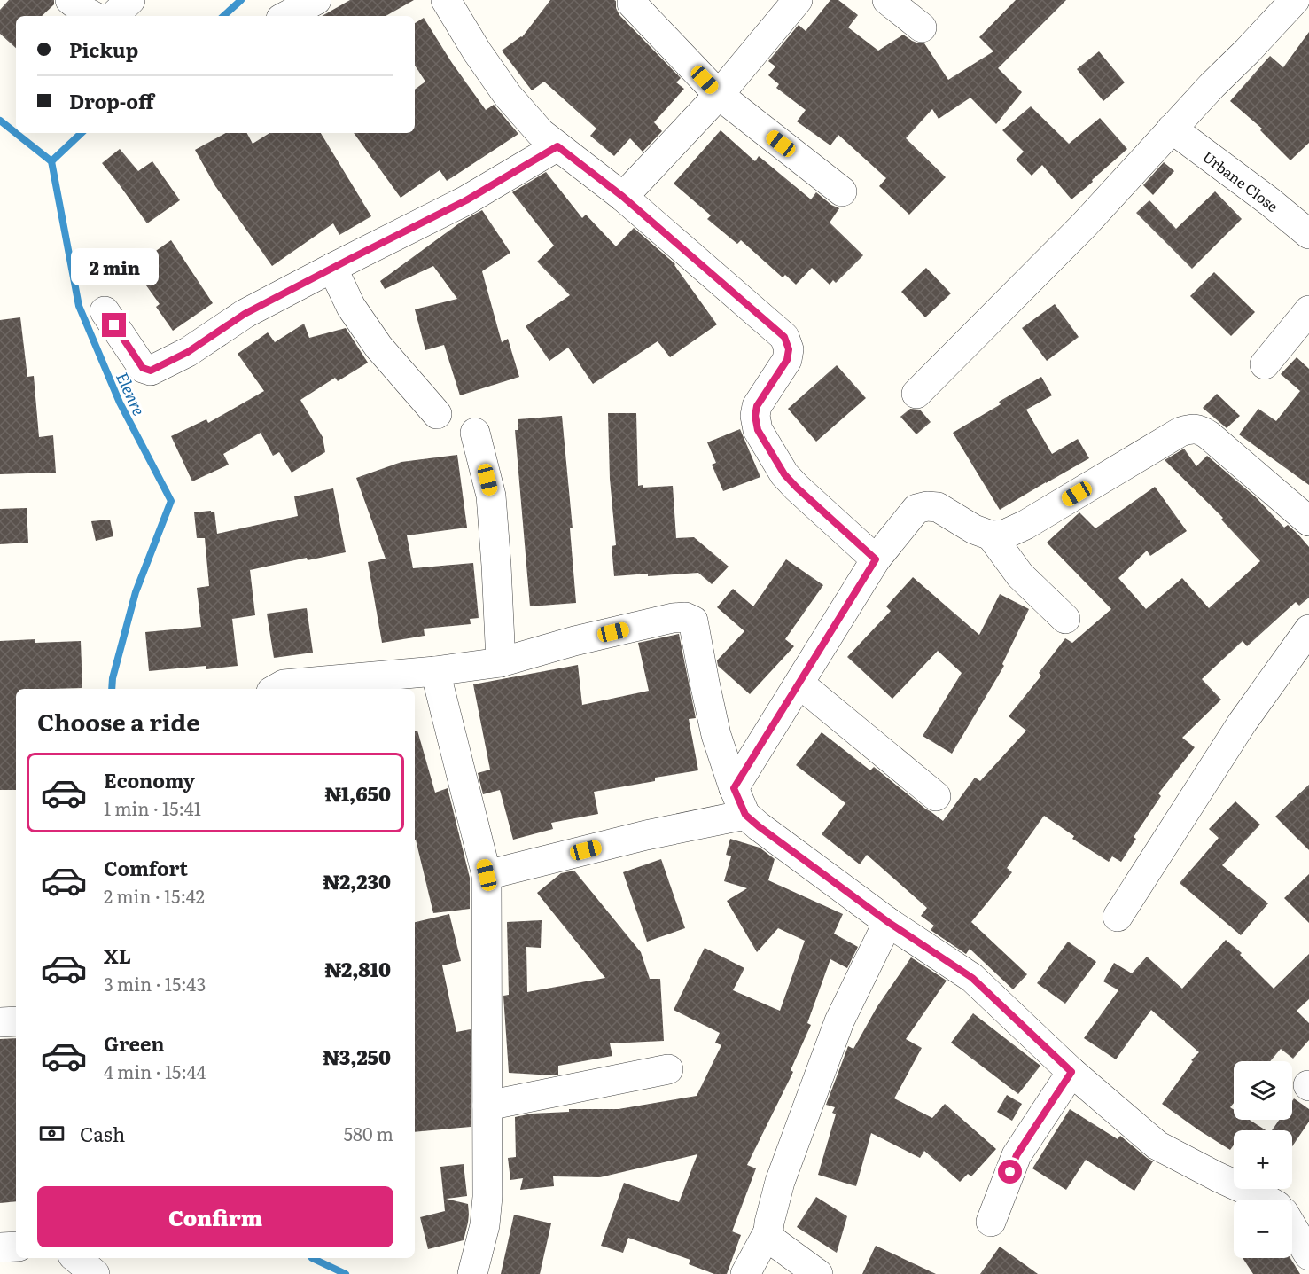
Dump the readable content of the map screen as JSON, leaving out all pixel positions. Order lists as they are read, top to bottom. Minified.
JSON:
{"streets":{"street":["Urbane Close"]},"water":["Elenre"],"page":{"banner":["Pickup","Drop-off"],"bubble":"2 min","heading":"Choose a ride","list":[{"name":"Economy","note":"1 min · 15:41","value":"₦1,650"},{"name":"Comfort","note":"2 min · 15:42","value":"₦2,230"},{"name":"XL","note":"3 min · 15:43","value":"₦2,810"},{"name":"Green","note":"4 min · 15:44","value":"₦3,250"}],"map_buttons":["+","−"],"pay":["Cash","580 m"],"buttons":"Confirm"}}
